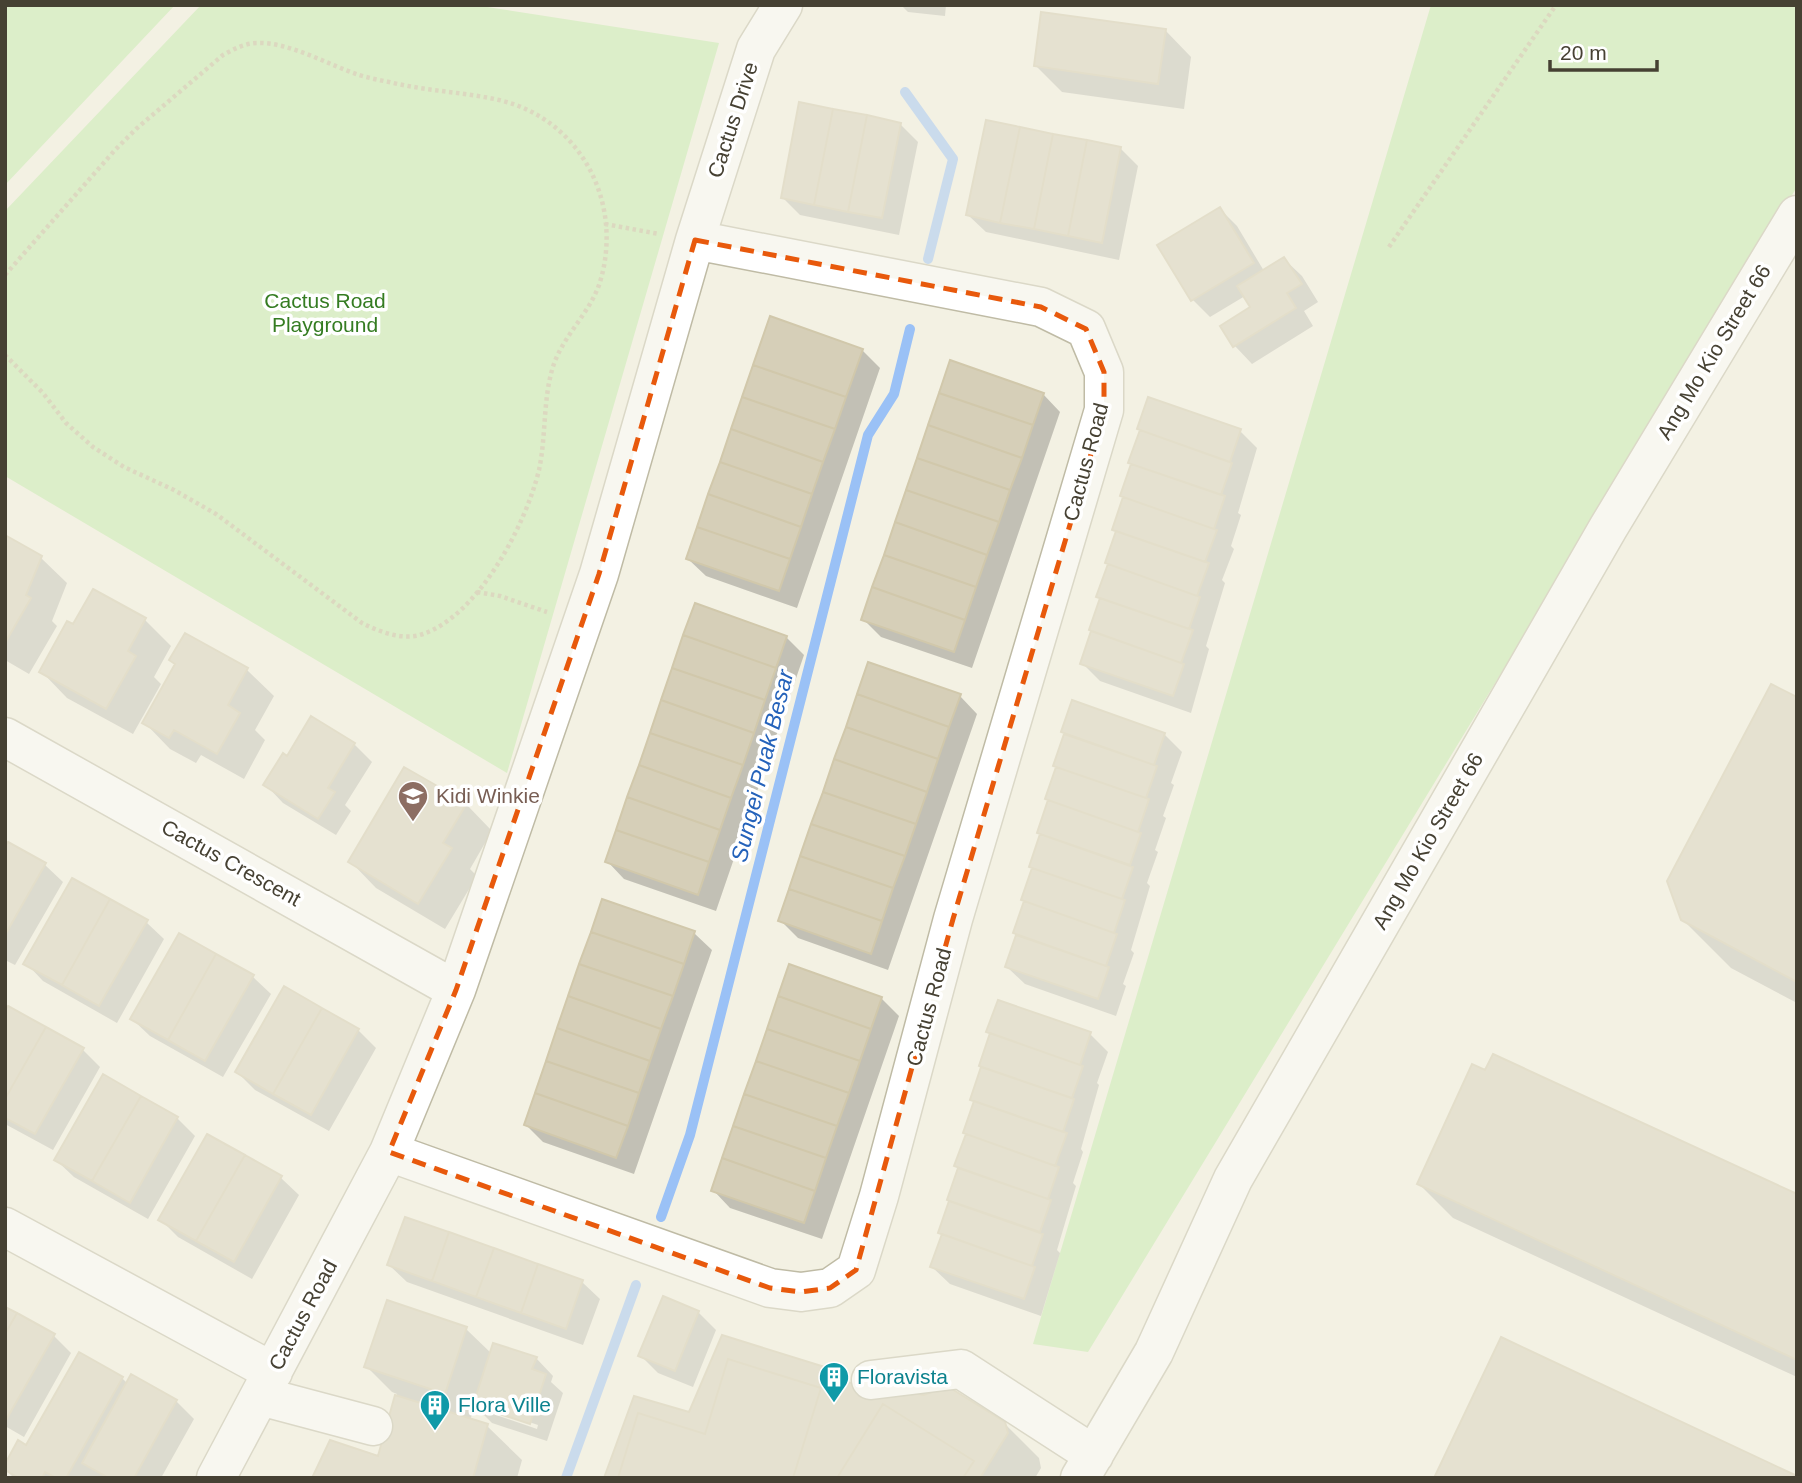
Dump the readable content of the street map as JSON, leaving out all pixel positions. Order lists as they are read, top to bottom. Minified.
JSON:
{"streets":{"street":["Cactus Drive","Ang Mo Kio Street 66","Cactus Road","Cactus Crescent"]},"crossings":[["Cactus Drive","Cactus Road"],["Cactus Road","Cactus Crescent"]],"water":["Sungei Puak Besar"],"parks":["Cactus Road Playground"],"places":{"school or university":["Kidi Winkie"],"building":["Floravista","Flora Ville"]},"scale_bar":"20 m"}
